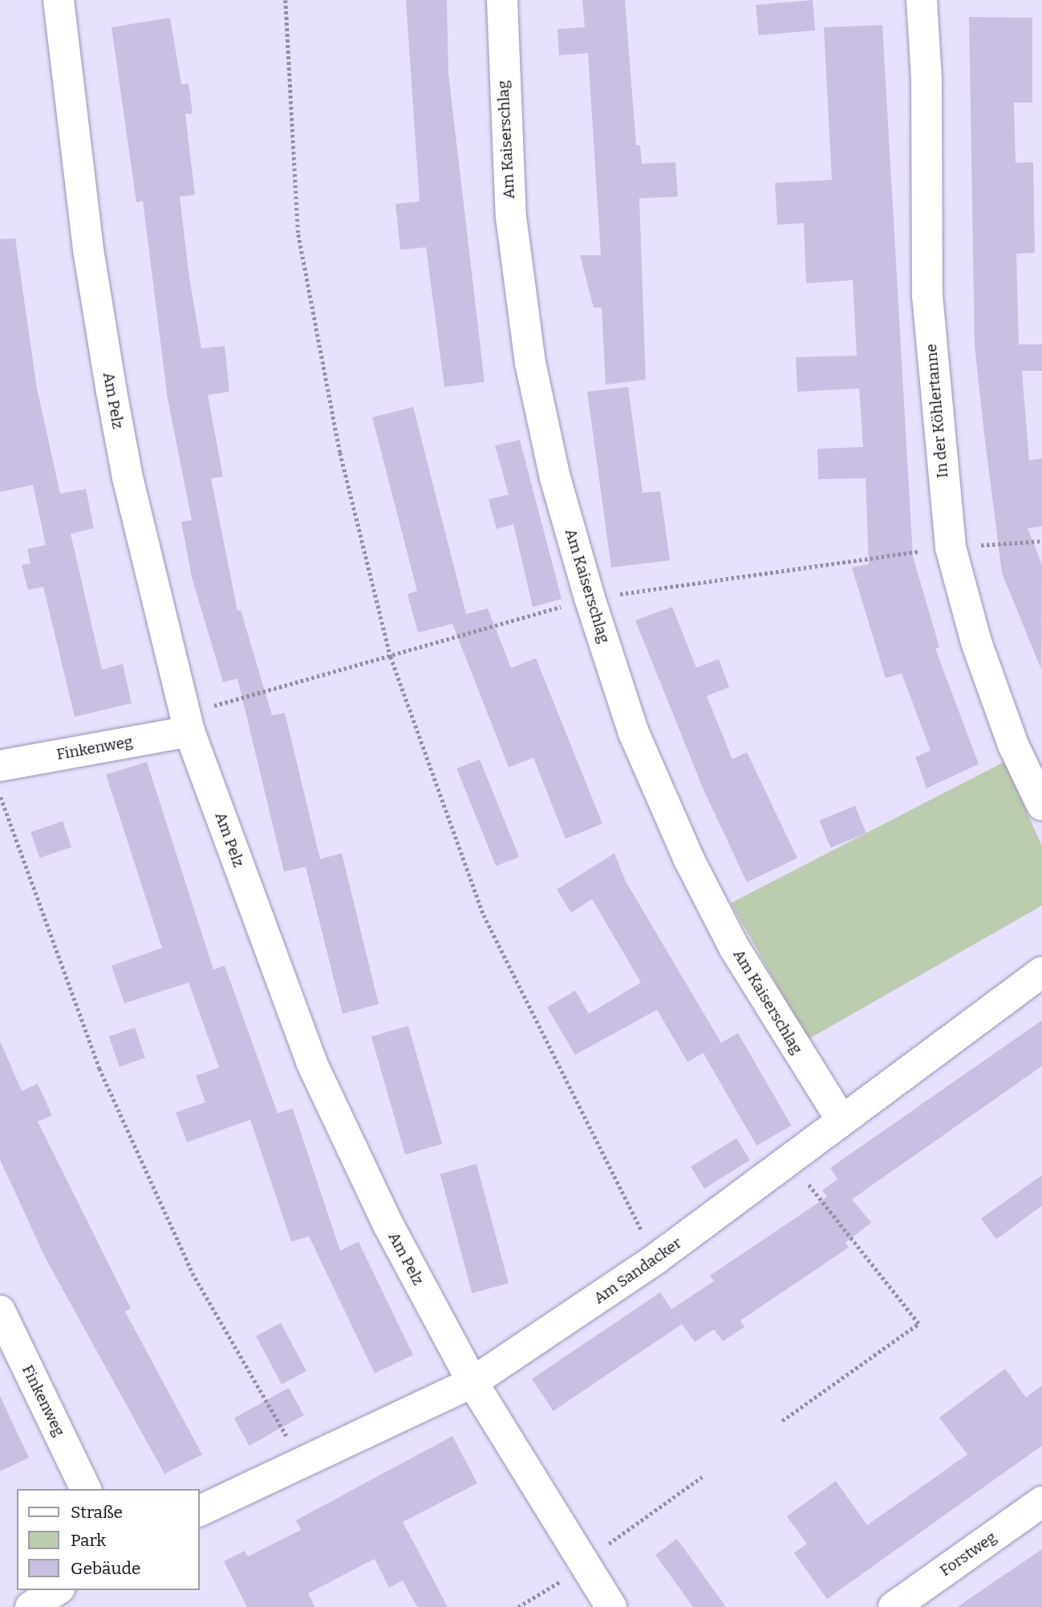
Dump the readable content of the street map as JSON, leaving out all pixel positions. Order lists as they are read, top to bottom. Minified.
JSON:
{"streets":{"street":["Am Kaiserschlag","Am Pelz","In der Köhlertanne","Finkenweg","Am Sandacker","Forstweg"]},"crossings":[["Am Kaiserschlag","Am Sandacker"],["Am Pelz","Finkenweg"],["Am Pelz","Am Sandacker"]],"legend":["Straße","Park","Gebäude"]}
